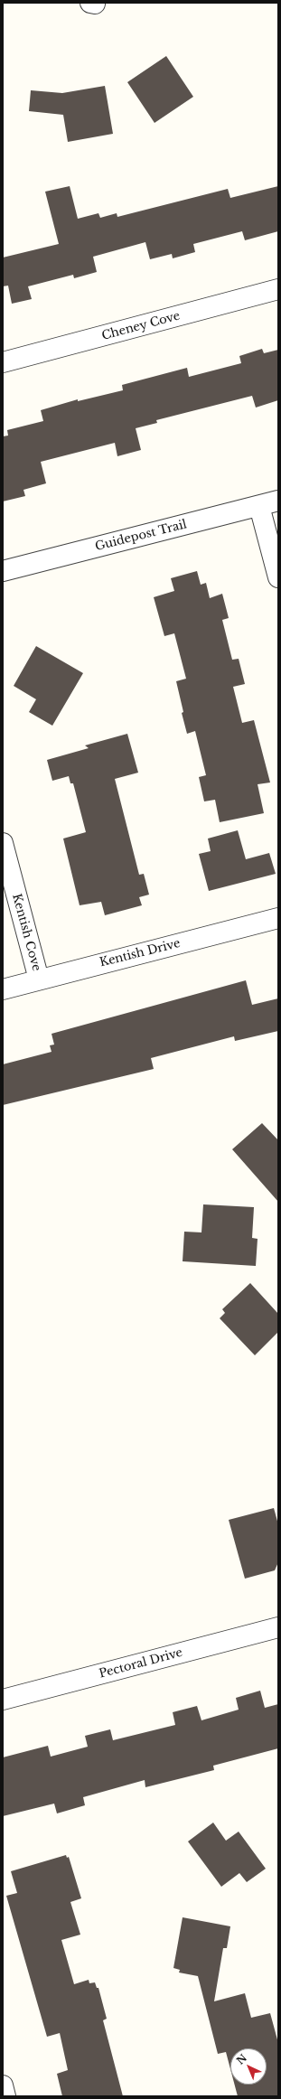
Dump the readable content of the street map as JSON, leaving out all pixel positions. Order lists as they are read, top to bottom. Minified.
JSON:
{"streets":{"street":["Cheney Cove","Guidepost Trail","Kentish Cove","Kentish Drive","Pectoral Drive"]},"crossings":[["Kentish Cove","Kentish Drive"]],"north":"top left"}
